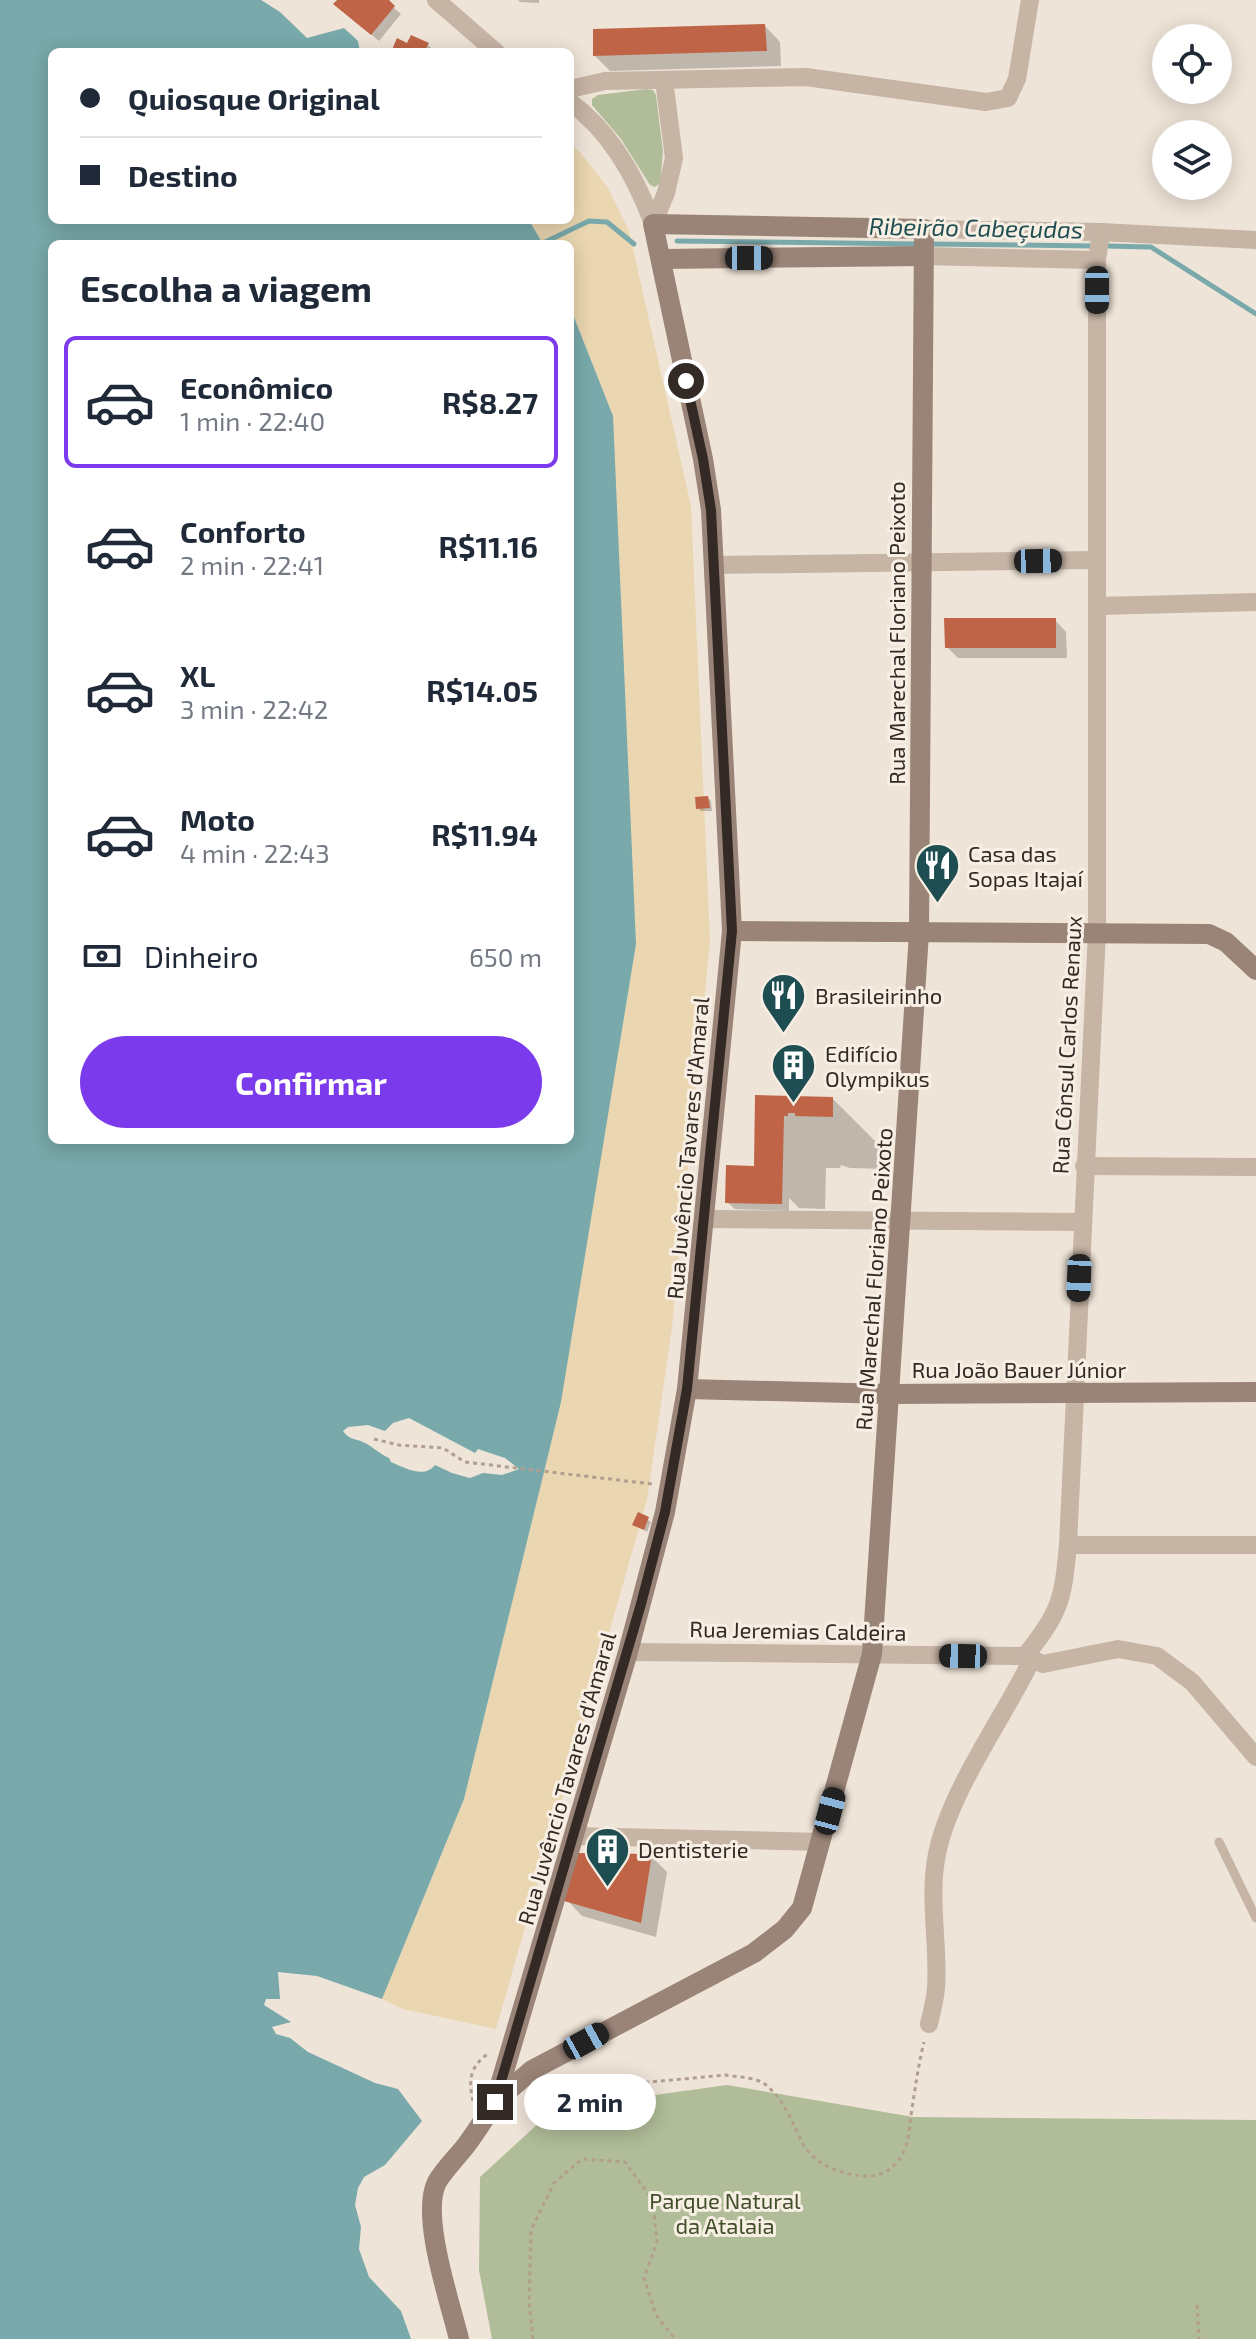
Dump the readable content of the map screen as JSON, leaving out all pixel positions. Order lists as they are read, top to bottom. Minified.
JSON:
{"streets":{"street":["Rua Marechal Floriano Peixoto","Rua Cônsul Carlos Renaux","Rua Juvêncio Tavares d'Amaral","Rua João Bauer Júnior","Rua Jeremias Caldeira"]},"crossings":[["Rua Marechal Floriano Peixoto","Rua Juvêncio Tavares d'Amaral"],["Rua Marechal Floriano Peixoto","Rua João Bauer Júnior"],["Rua Marechal Floriano Peixoto","Rua Jeremias Caldeira"],["Rua Cônsul Carlos Renaux","Rua João Bauer Júnior"],["Rua Cônsul Carlos Renaux","Rua Jeremias Caldeira"],["Rua Juvêncio Tavares d'Amaral","Rua João Bauer Júnior"],["Rua Juvêncio Tavares d'Amaral","Rua Jeremias Caldeira"]],"water":["Ribeirão Cabeçudas"],"parks":["Parque Natural da Atalaia"],"places":{"restaurant":["Casa das Sopas Itajaí","Brasileirinho"],"building":["Edifício Olympikus","Dentisterie"]},"page":{"banner":["Quiosque Original","Destino"],"heading":"Escolha a viagem","list":[{"name":"Econômico","note":"1 min · 22:40","value":"R$8.27"},{"name":"Conforto","note":"2 min · 22:41","value":"R$11.16"},{"name":"XL","note":"3 min · 22:42","value":"R$14.05"},{"name":"Moto","note":"4 min · 22:43","value":"R$11.94"}],"pay":["Dinheiro","650 m"],"buttons":"Confirmar","bubble":"2 min"}}
